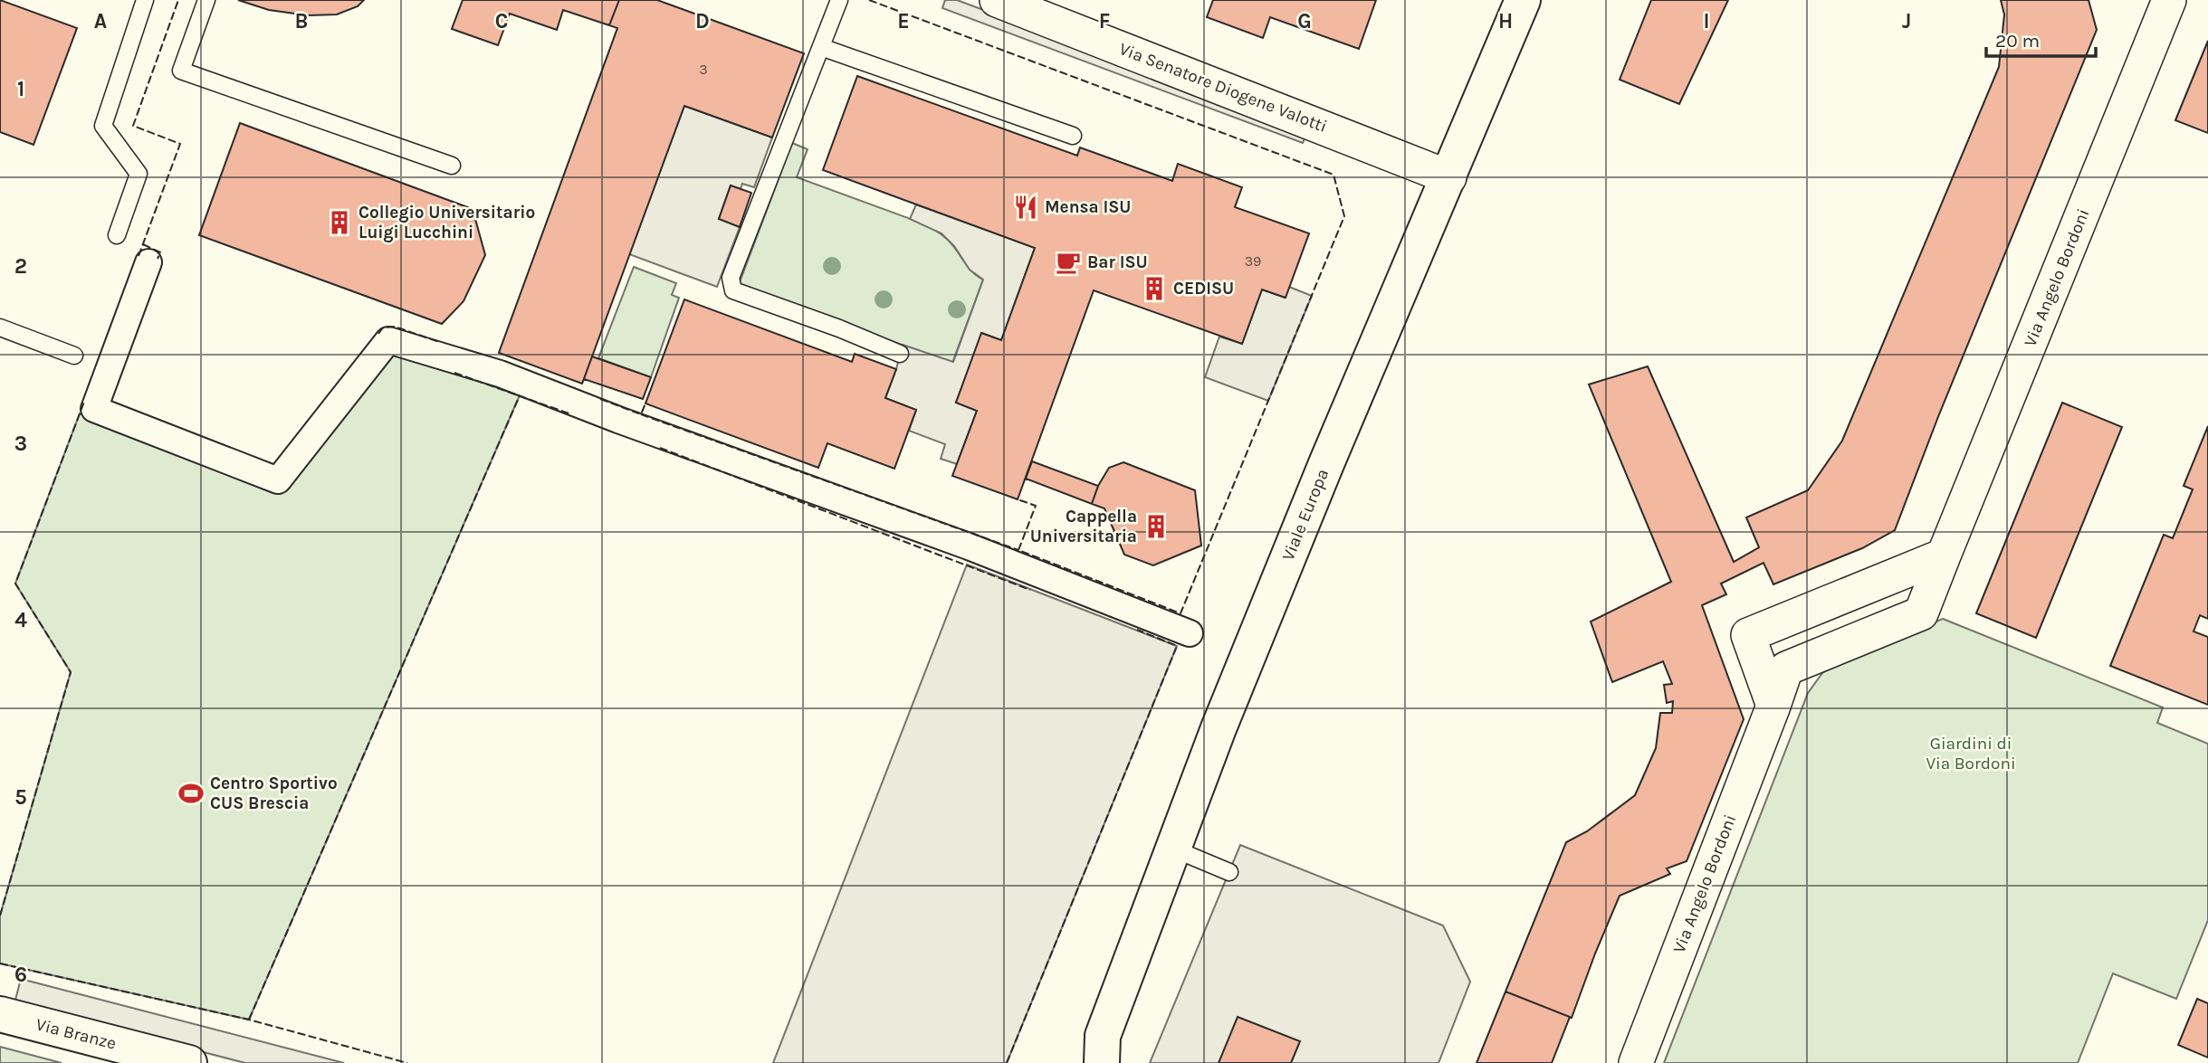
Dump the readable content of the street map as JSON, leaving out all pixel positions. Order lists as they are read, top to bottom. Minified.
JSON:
{"streets":{"street":["Via Senatore Diogene Valotti","Via Angelo Bordoni","Viale Europa","Via Branze"]},"crossings":[["Via Senatore Diogene Valotti","Viale Europa"]],"parks":["Giardini di Via Bordoni"],"places":{"restaurant":["Mensa ISU"],"building":["Collegio Universitario Luigi Lucchini","CEDISU","Cappella Universitaria"],"cafe":["Bar ISU"],"sports":["Centro Sportivo CUS Brescia"]},"house_numbers":["3","39"],"scale_bar":"20 m","grid":{"columns":["A","B","C","D","E","F","G","H","I","J"],"rows":["1","2","3","4","5","6"]}}
